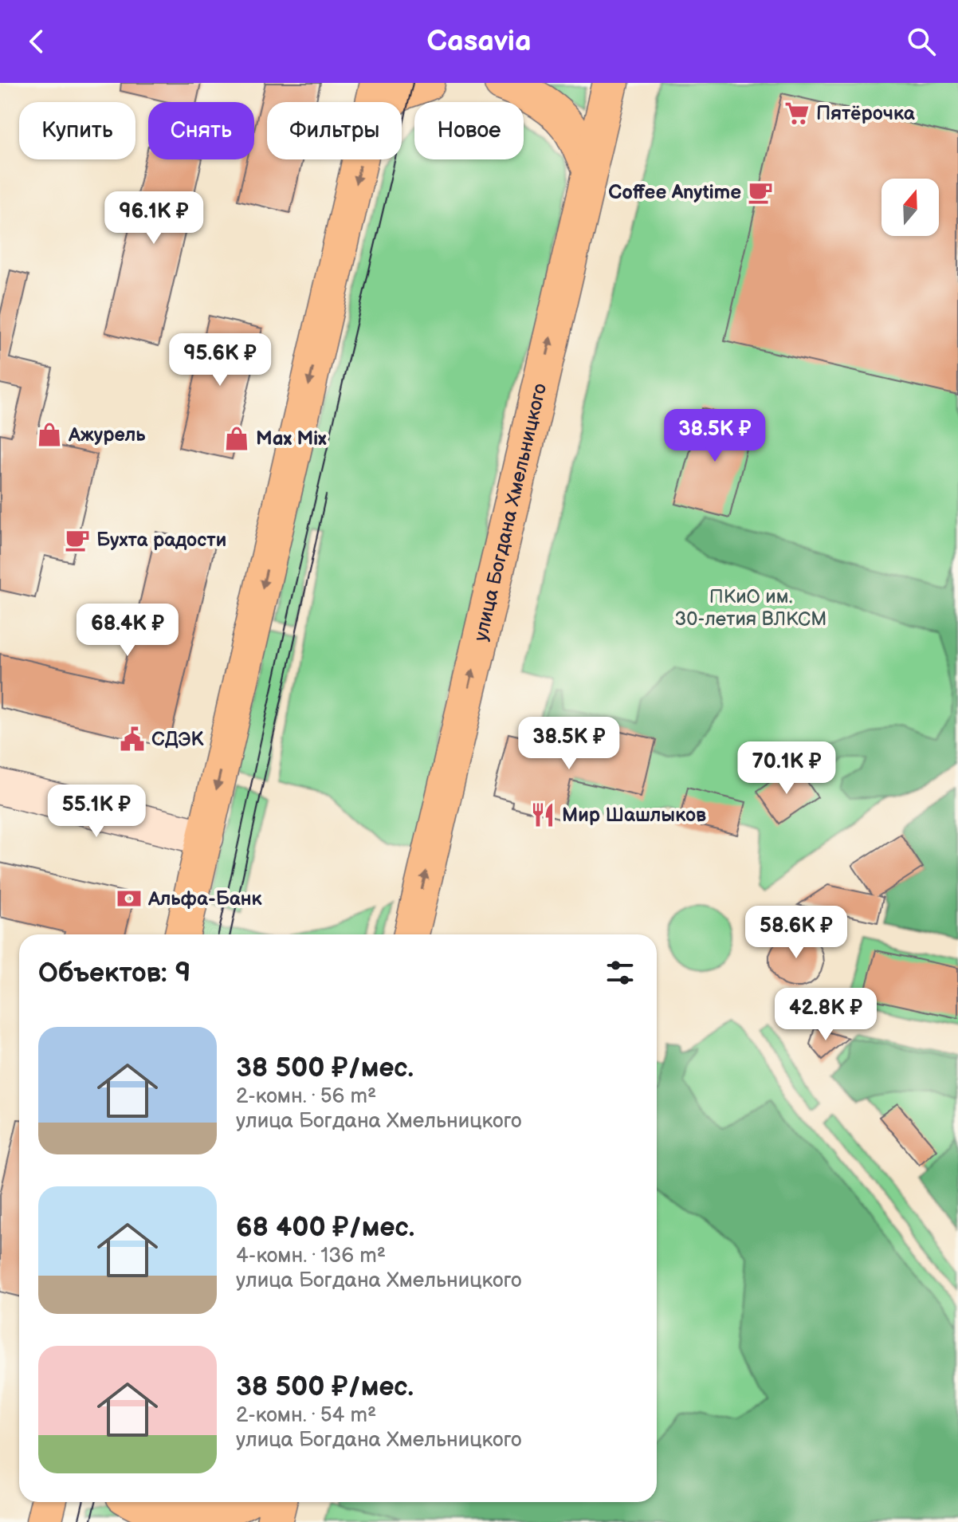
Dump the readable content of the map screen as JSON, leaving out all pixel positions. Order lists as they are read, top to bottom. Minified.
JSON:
{"streets":{"main road":["улица Богдана Хмельницкого"]},"parks":["ПКиО им. 30-летия ВЛКСМ"],"places":{"supermarket":["Пятёрочка"],"cafe":["Coffee Anytime","Бухта радости"],"shop":["Ажурель","Max Mix"],"public building":["СДЭК"],"restaurant":["Мир Шашлыков"],"bank":["Альфа-Банк"]},"north":"top","page":{"header":"Casavia","chip":["Купить","Снять","Фильтры","Новое"],"price":["96.1K ₽","95.6K ₽","38.5K ₽","68.4K ₽","38.5K ₽","70.1K ₽","55.1K ₽","58.6K ₽","42.8K ₽"],"heading":"Объектов: 9","list":[{"name":"38 500 ₽/мес.","note":"2-комн. · 56 m² · улица Богдана Хмельницкого"},{"name":"68 400 ₽/мес.","note":"4-комн. · 136 m² · улица Богдана Хмельницкого"},{"name":"38 500 ₽/мес.","note":"2-комн. · 54 m² · улица Богдана Хмельницкого"}]}}
